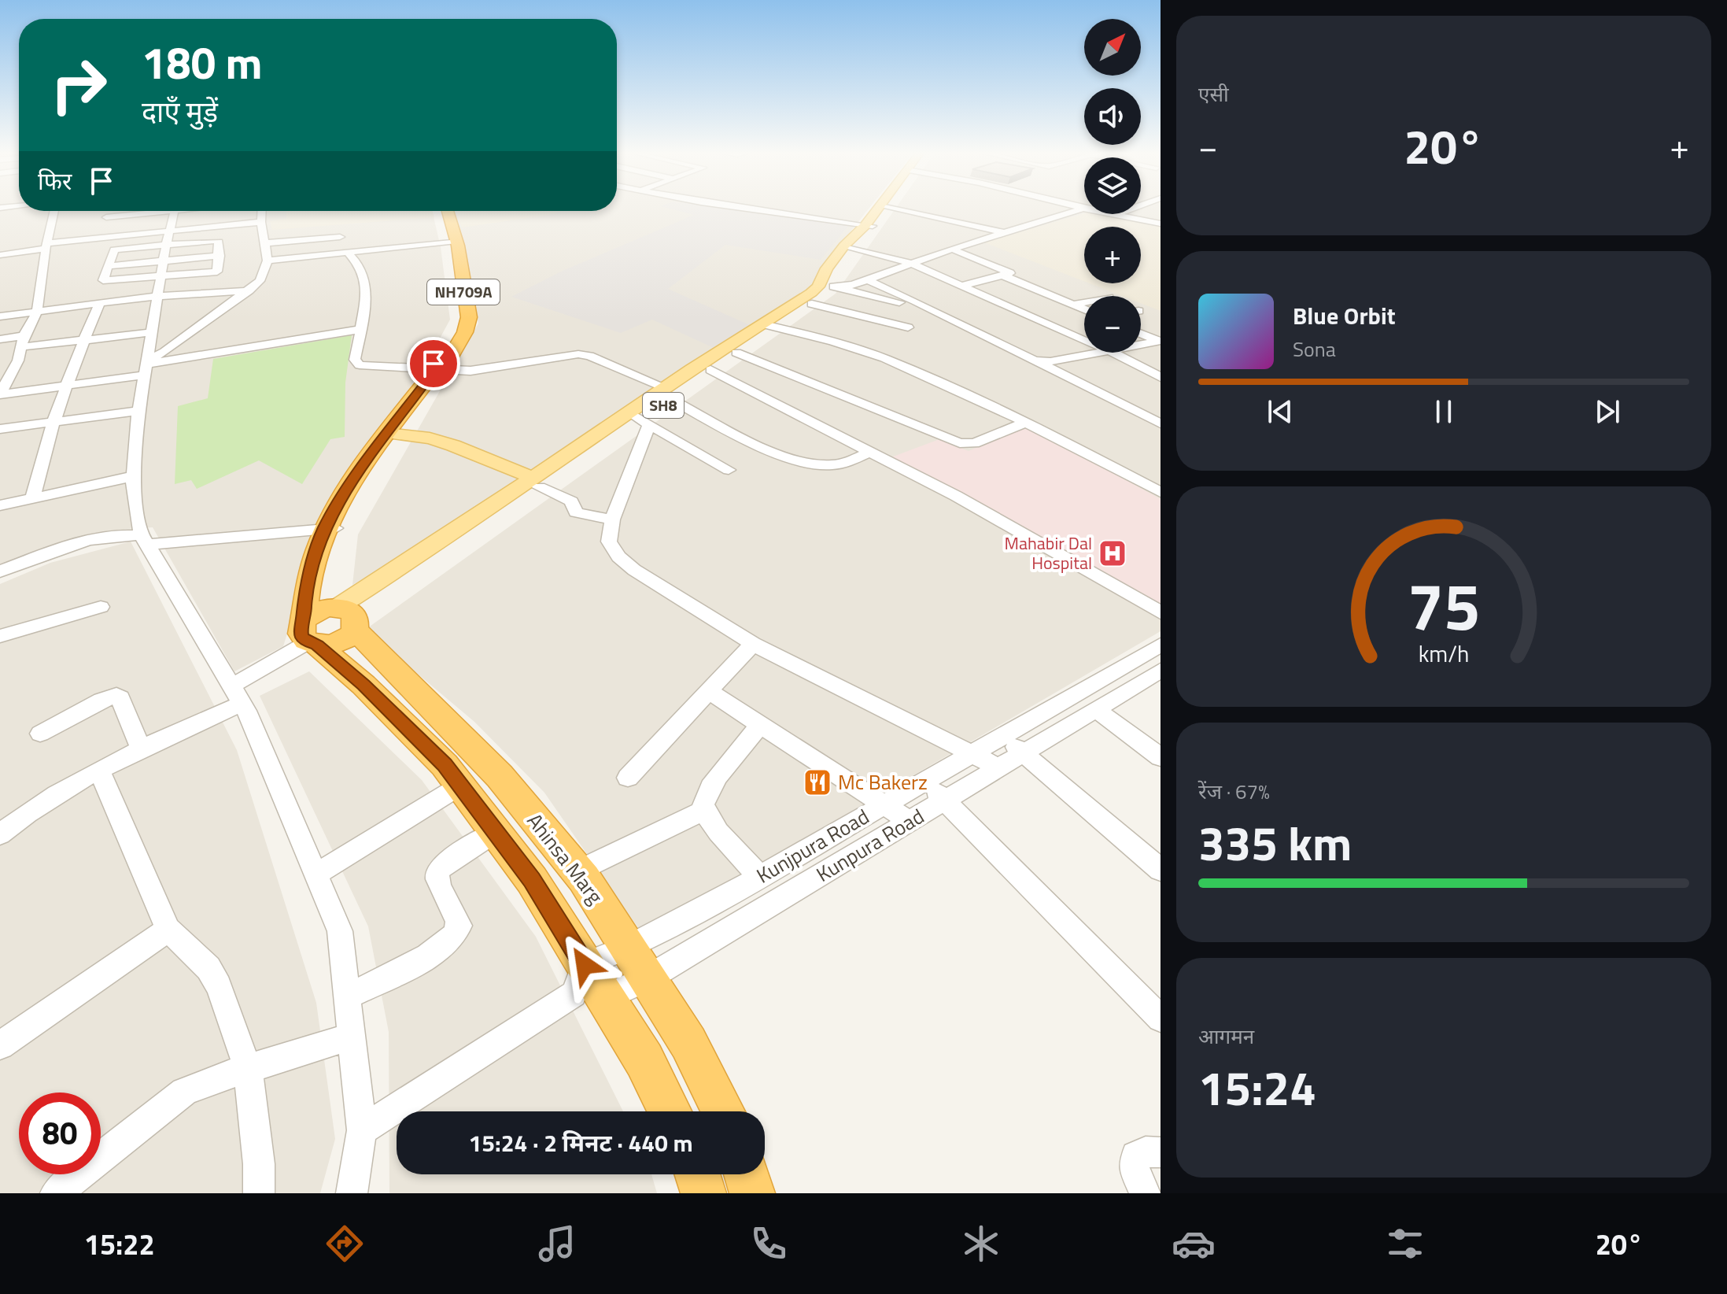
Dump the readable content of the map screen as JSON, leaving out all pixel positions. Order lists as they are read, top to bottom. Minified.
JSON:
{"streets":{"highway":["NH709A","Ahinsa Marg"],"main road":["SH8"],"street":["Kunpura Road","Kunjpura Road"]},"crossings":[["NH709A","SH8"],["NH709A","Ahinsa Marg"],["SH8","Ahinsa Marg"],["Kunpura Road","Kunjpura Road"],["Kunpura Road","Ahinsa Marg"],["Kunjpura Road","Ahinsa Marg"]],"places":{"hospital":["Mahabir Dal Hospital"],"restaurant":["Mc Bakerz"]},"north":"top right","page":{"tile":["एसी",["रेंज · 67%","335 km"],["आगमन","15:24"]],"map_buttons":["+","−"],"turn":["180 m","दाएँ मुड़ें"],"heat":["−","20°","+"],"then":"फिर","song":["Blue Orbit","Sona"],"limit":"80","trip":"15:24 · 2 मिनट · 440 m","tabs":["15:22","20°"],"gauge":["75","km/h"]}}
